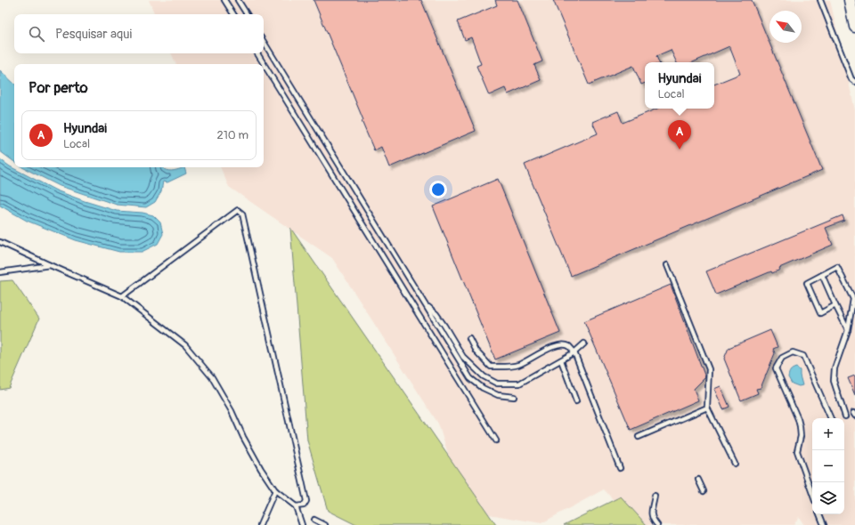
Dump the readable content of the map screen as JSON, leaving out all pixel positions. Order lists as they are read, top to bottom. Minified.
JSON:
{"north":"top left","page":{"search":"Pesquisar aqui","popup":["Hyundai","Local"],"heading":"Por perto","list":[{"mark":"A","name":"Hyundai","note":"Local","value":"210 m"}],"pins":"A","map_buttons":["+","−"]}}
